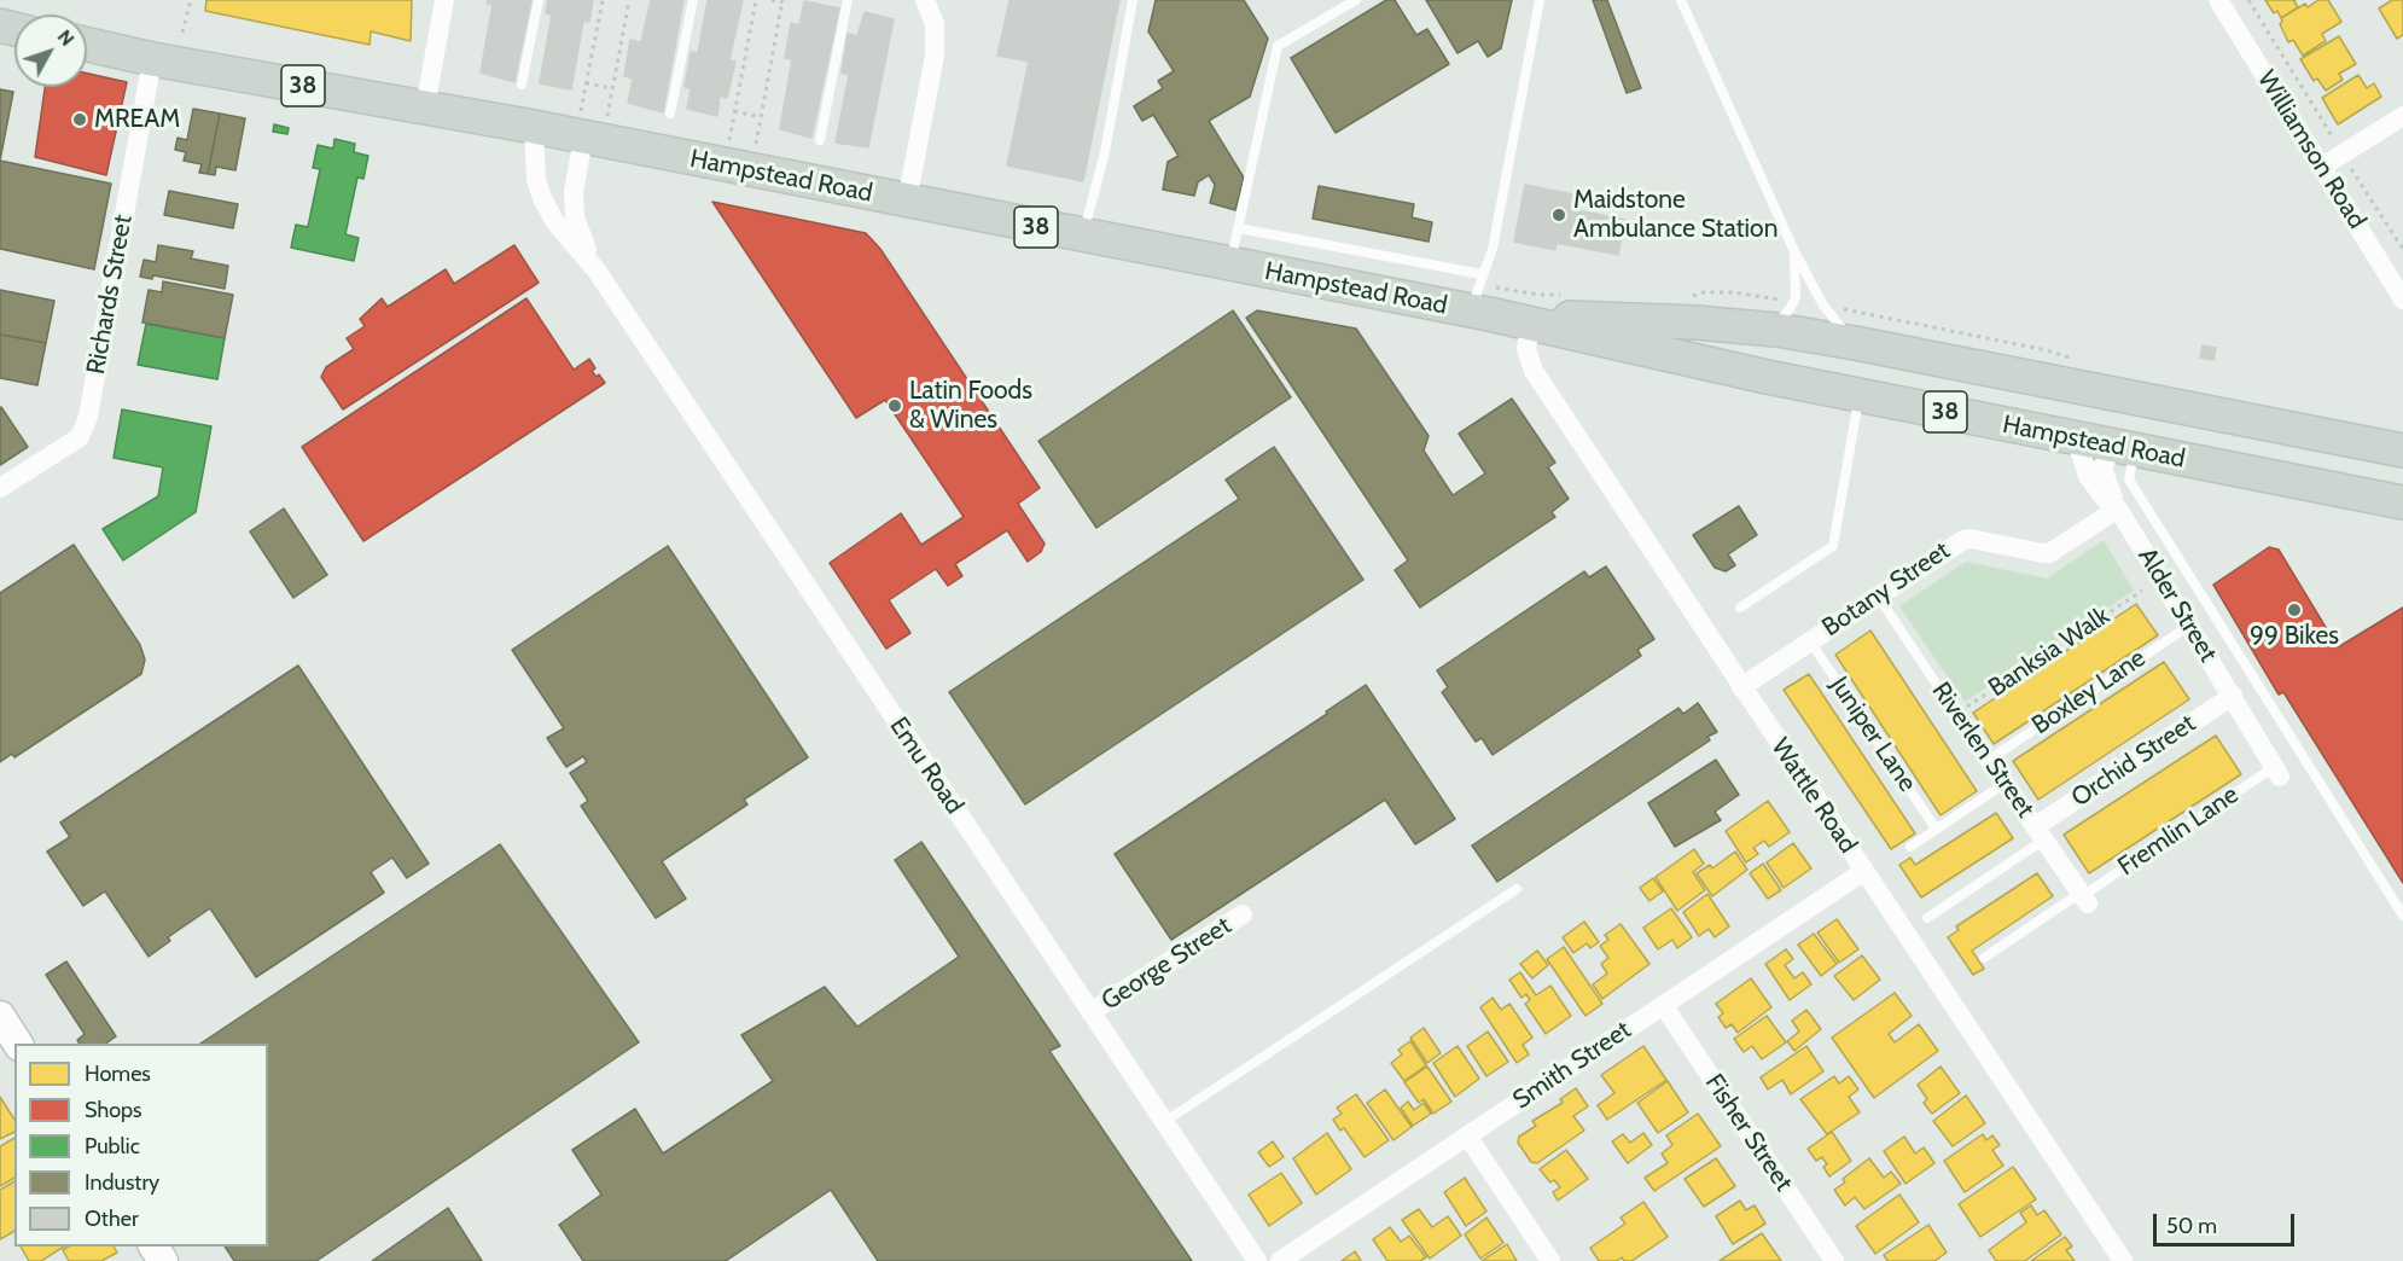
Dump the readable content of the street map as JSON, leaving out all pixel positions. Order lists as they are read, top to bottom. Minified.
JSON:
{"streets":{"main road":["38","Hampstead Road"],"street":["Williamson Road","Richards Street","Botany Street","Alder Street","Riverlen Street","Orchid Street","Emu Road","Wattle Road","George Street","Smith Street","Fisher Street"],"lane":["Boxley Lane","Juniper Lane","Fremlin Lane"],"path":["Banksia Walk"]},"crossings":[["Hampstead Road","Richards Street"],["Hampstead Road","Alder Street"],["Hampstead Road","Emu Road"],["Hampstead Road","Wattle Road"],["Botany Street","Alder Street"],["Botany Street","Juniper Lane"],["Botany Street","Riverlen Street"],["Botany Street","Wattle Road"],["Alder Street","Boxley Lane"],["Alder Street","Orchid Street"],["Alder Street","Fremlin Lane"],["Banksia Walk","Riverlen Street"],["Boxley Lane","Riverlen Street"],["Riverlen Street","Orchid Street"],["Riverlen Street","Fremlin Lane"],["Emu Road","George Street"],["Wattle Road","Smith Street"],["Smith Street","Fisher Street"]],"places":["MREAM","Maidstone Ambulance Station","Latin Foods & Wines","99 Bikes"],"legend":["Homes","Shops","Public","Industry","Other"],"scale_bar":"50 m","north":"top right"}
